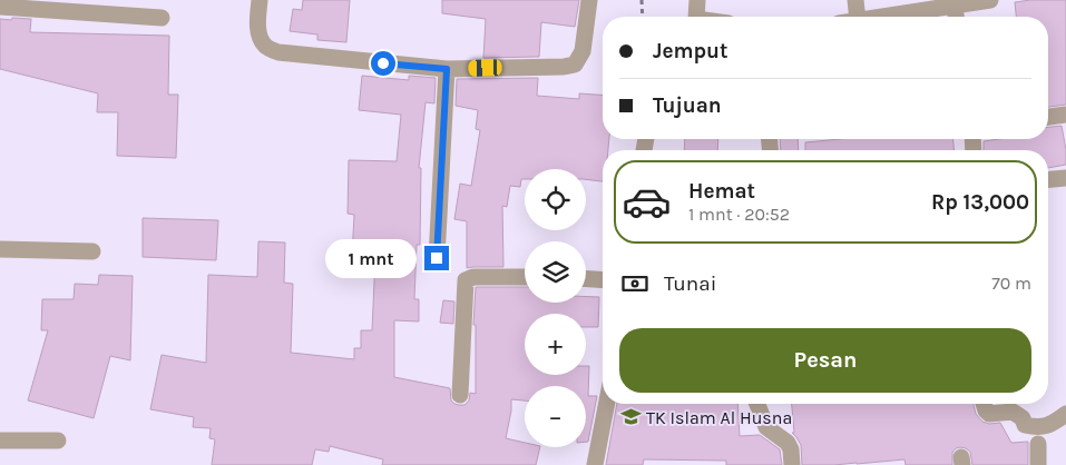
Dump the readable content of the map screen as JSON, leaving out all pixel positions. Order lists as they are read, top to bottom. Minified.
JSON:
{"places":{"school or university":["TK Islam Al Husna"]},"page":{"banner":["Jemput","Tujuan"],"list":[{"name":"Hemat","note":"1 mnt · 20:52","value":"Rp 13,000"}],"map_buttons":["+","−"],"bubble":"1 mnt","pay":["Tunai","70 m"],"buttons":"Pesan"}}
